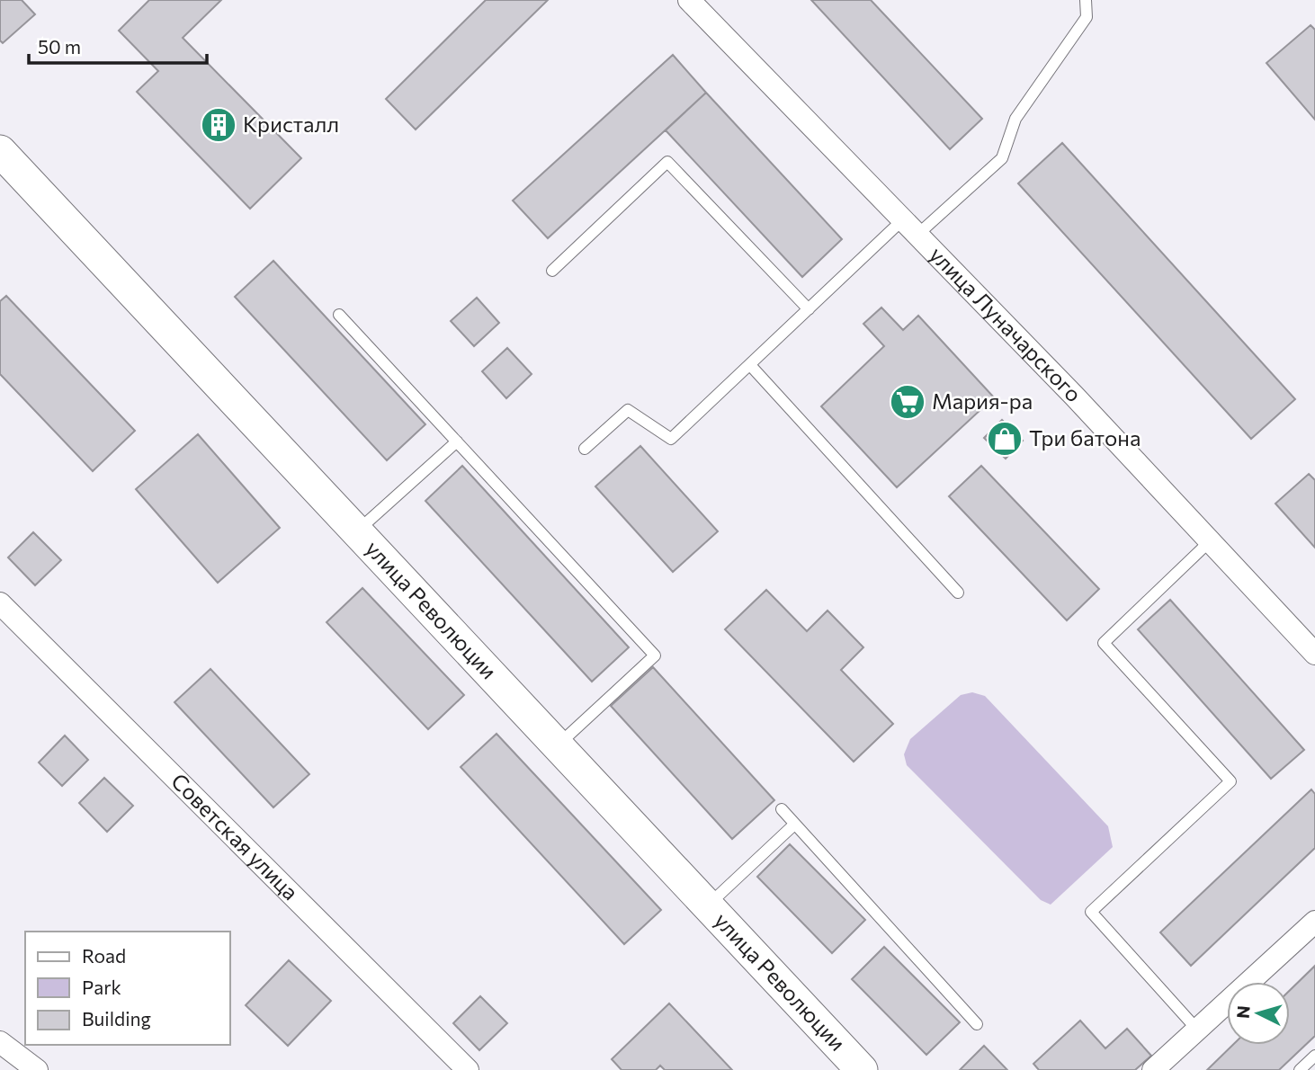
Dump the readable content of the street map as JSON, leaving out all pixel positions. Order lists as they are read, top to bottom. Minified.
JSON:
{"streets":{"street":["улица Луначарского","улица Революции","Советская улица"]},"places":{"building":["Кристалл"],"supermarket":["Мария-ра"],"shop":["Три батона"]},"legend":["Road","Park","Building"],"scale_bar":"50 m","north":"left"}
